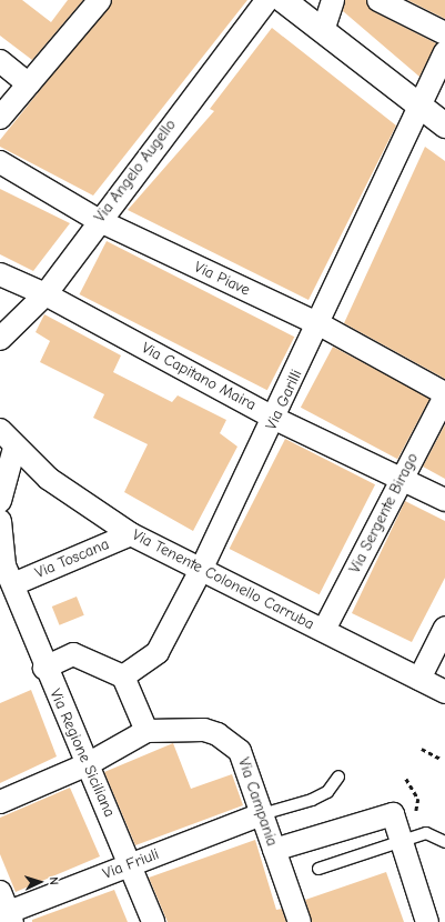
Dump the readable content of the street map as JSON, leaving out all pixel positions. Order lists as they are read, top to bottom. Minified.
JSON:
{"streets":{"street":["Via Angelo Augello","Via Piave","Via Capitano Maira","Via Garilli","Via Sergente Birago","Via Toscana","Via Tenente Colonello Carruba","Via Regione Siciliana","Via Campania","Via Friuli"]},"crossings":[["Via Angelo Augello","Via Piave"],["Via Angelo Augello","Via Capitano Maira"],["Via Piave","Via Garilli"],["Via Capitano Maira","Via Garilli"],["Via Capitano Maira","Via Sergente Birago"],["Via Garilli","Via Tenente Colonello Carruba"],["Via Sergente Birago","Via Tenente Colonello Carruba"],["Via Toscana","Via Tenente Colonello Carruba"],["Via Toscana","Via Regione Siciliana"],["Via Regione Siciliana","Via Friuli"],["Via Campania","Via Friuli"]],"north":"right"}
